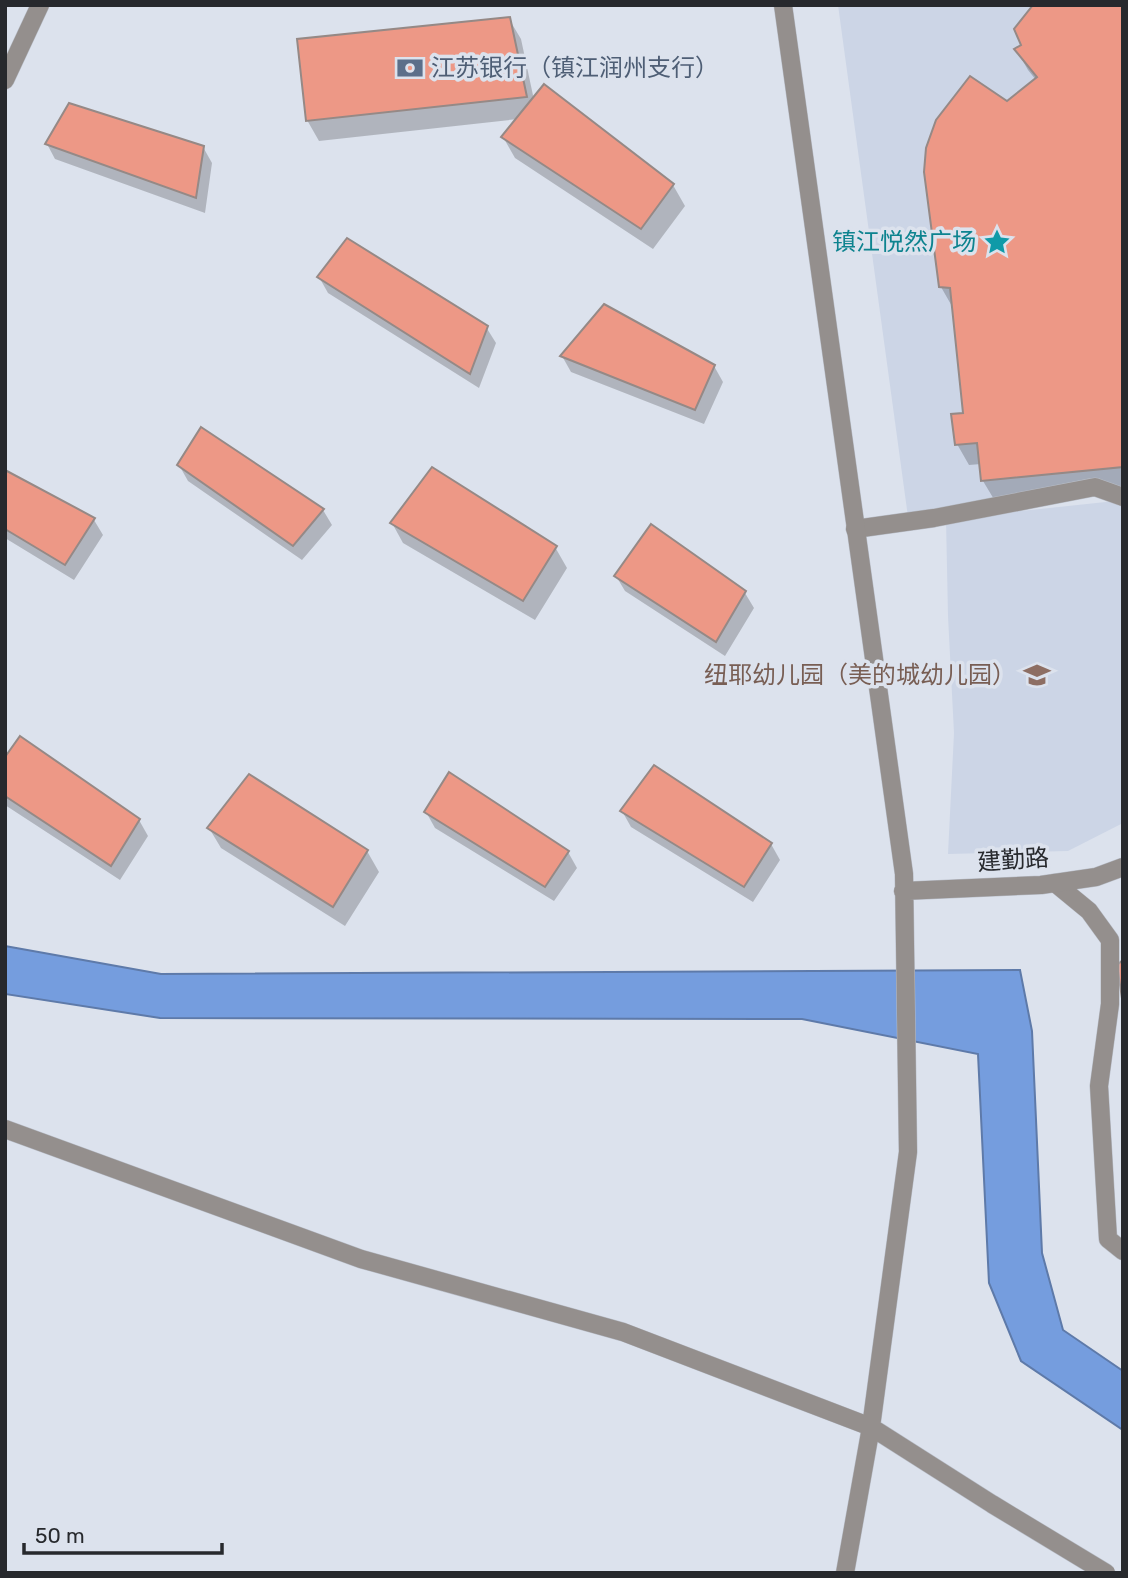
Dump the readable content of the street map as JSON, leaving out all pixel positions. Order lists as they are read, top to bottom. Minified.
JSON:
{"streets":{"street":["建勤路"]},"places":{"bank":["江苏银行（镇江润州支行）"],"place":["镇江悦然广场"],"school or university":["纽耶幼儿园（美的城幼儿园）"]},"scale_bar":"50 m"}
